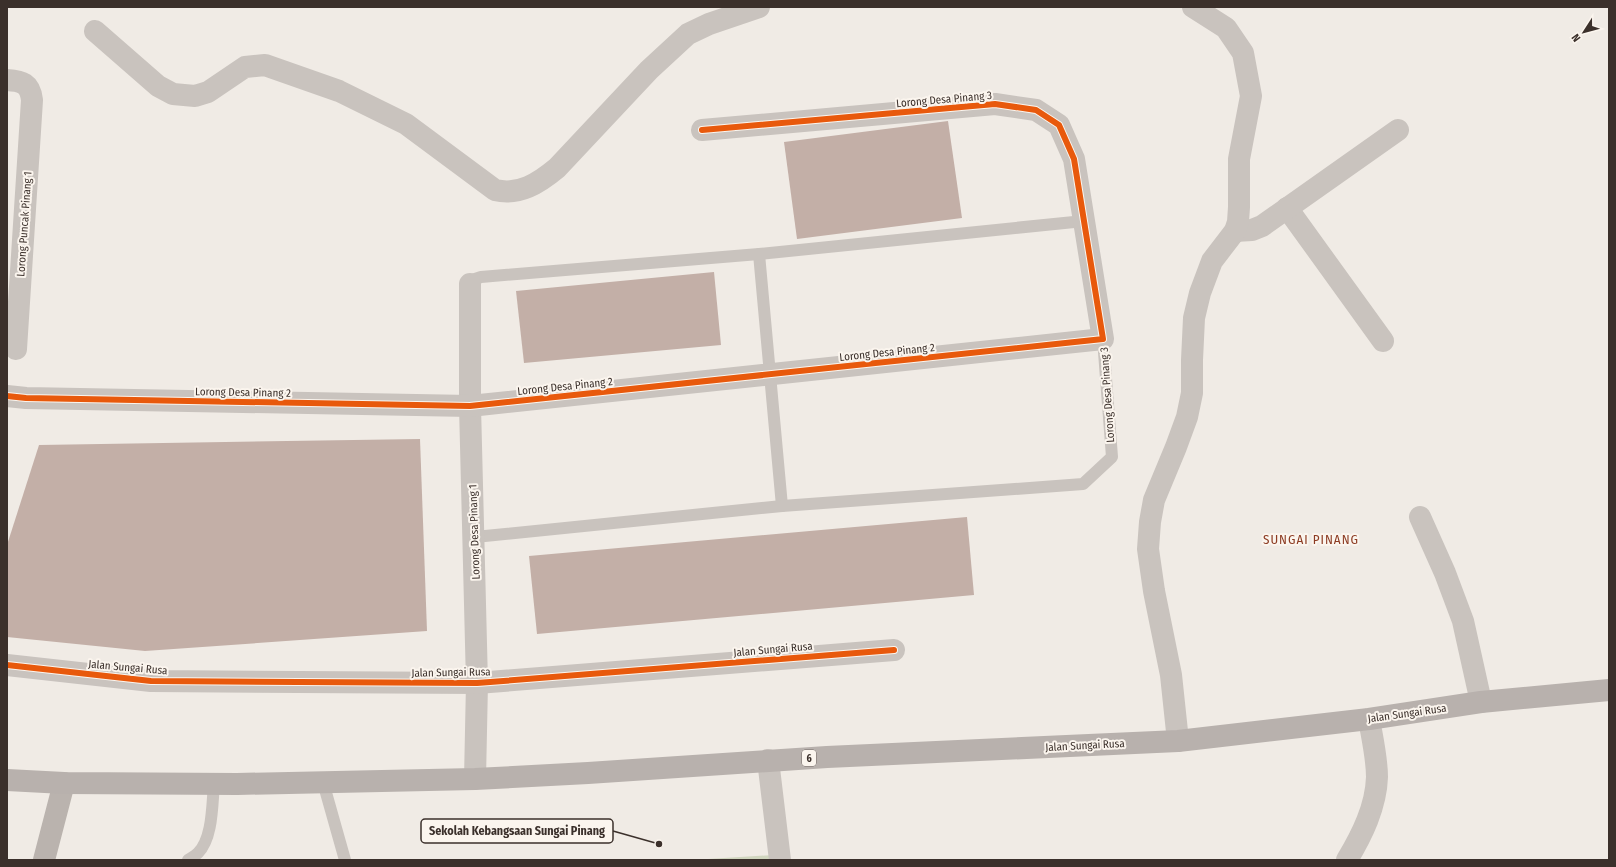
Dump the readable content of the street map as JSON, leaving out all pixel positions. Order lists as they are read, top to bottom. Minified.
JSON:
{"streets":{"main road":["Jalan Sungai Rusa","6"],"street":["Lorong Desa Pinang 3","Lorong Puncak Pinang 1","Lorong Desa Pinang 2","Lorong Desa Pinang 1"]},"crossings":[["Lorong Desa Pinang 3","Lorong Desa Pinang 2"],["Lorong Desa Pinang 2","Lorong Desa Pinang 1"],["Lorong Desa Pinang 1","Jalan Sungai Rusa"]],"districts":["SUNGAI PINANG"],"places":["Sekolah Kebangsaan Sungai Pinang"],"north":"bottom left"}
